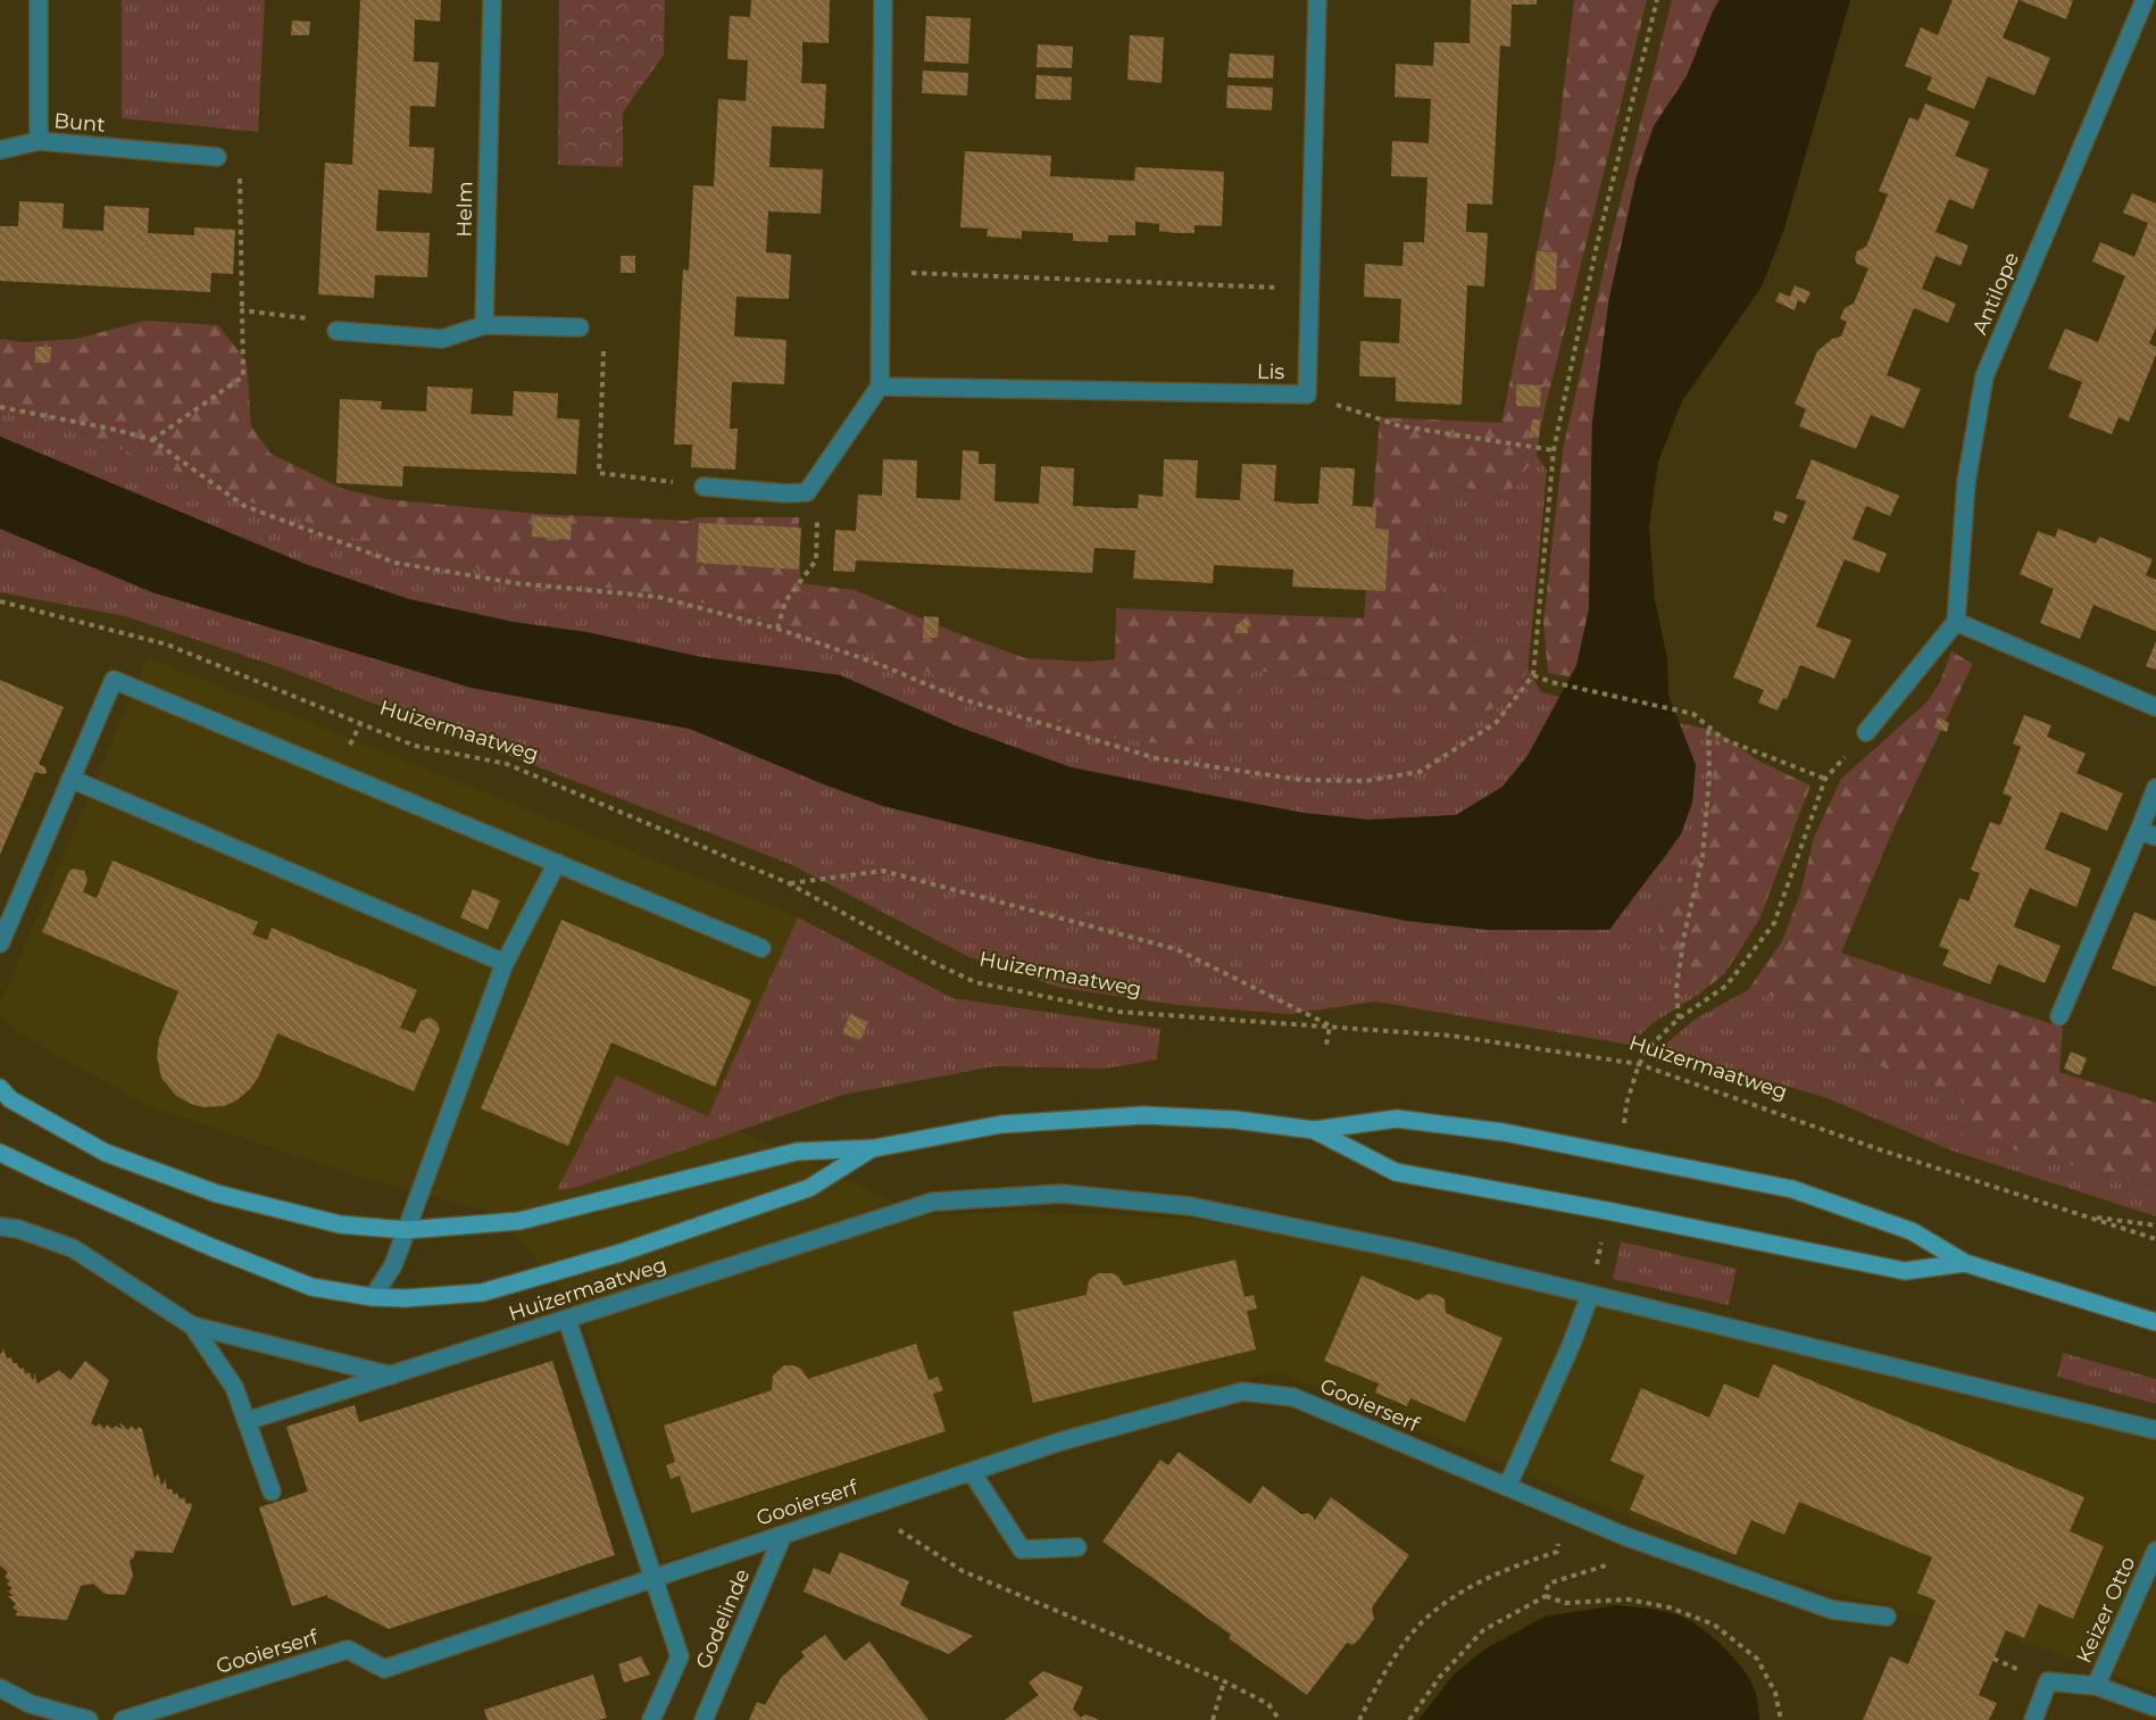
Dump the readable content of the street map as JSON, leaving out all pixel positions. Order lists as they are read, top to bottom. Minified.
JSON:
{"streets":{"main road":["Huizermaatweg"],"street":["Bunt","Helm","Antilope","Lis","Gooierserf","Keizer Otto","Godelinde"]},"crossings":[["Huizermaatweg","Godelinde"],["Gooierserf","Godelinde"]]}
